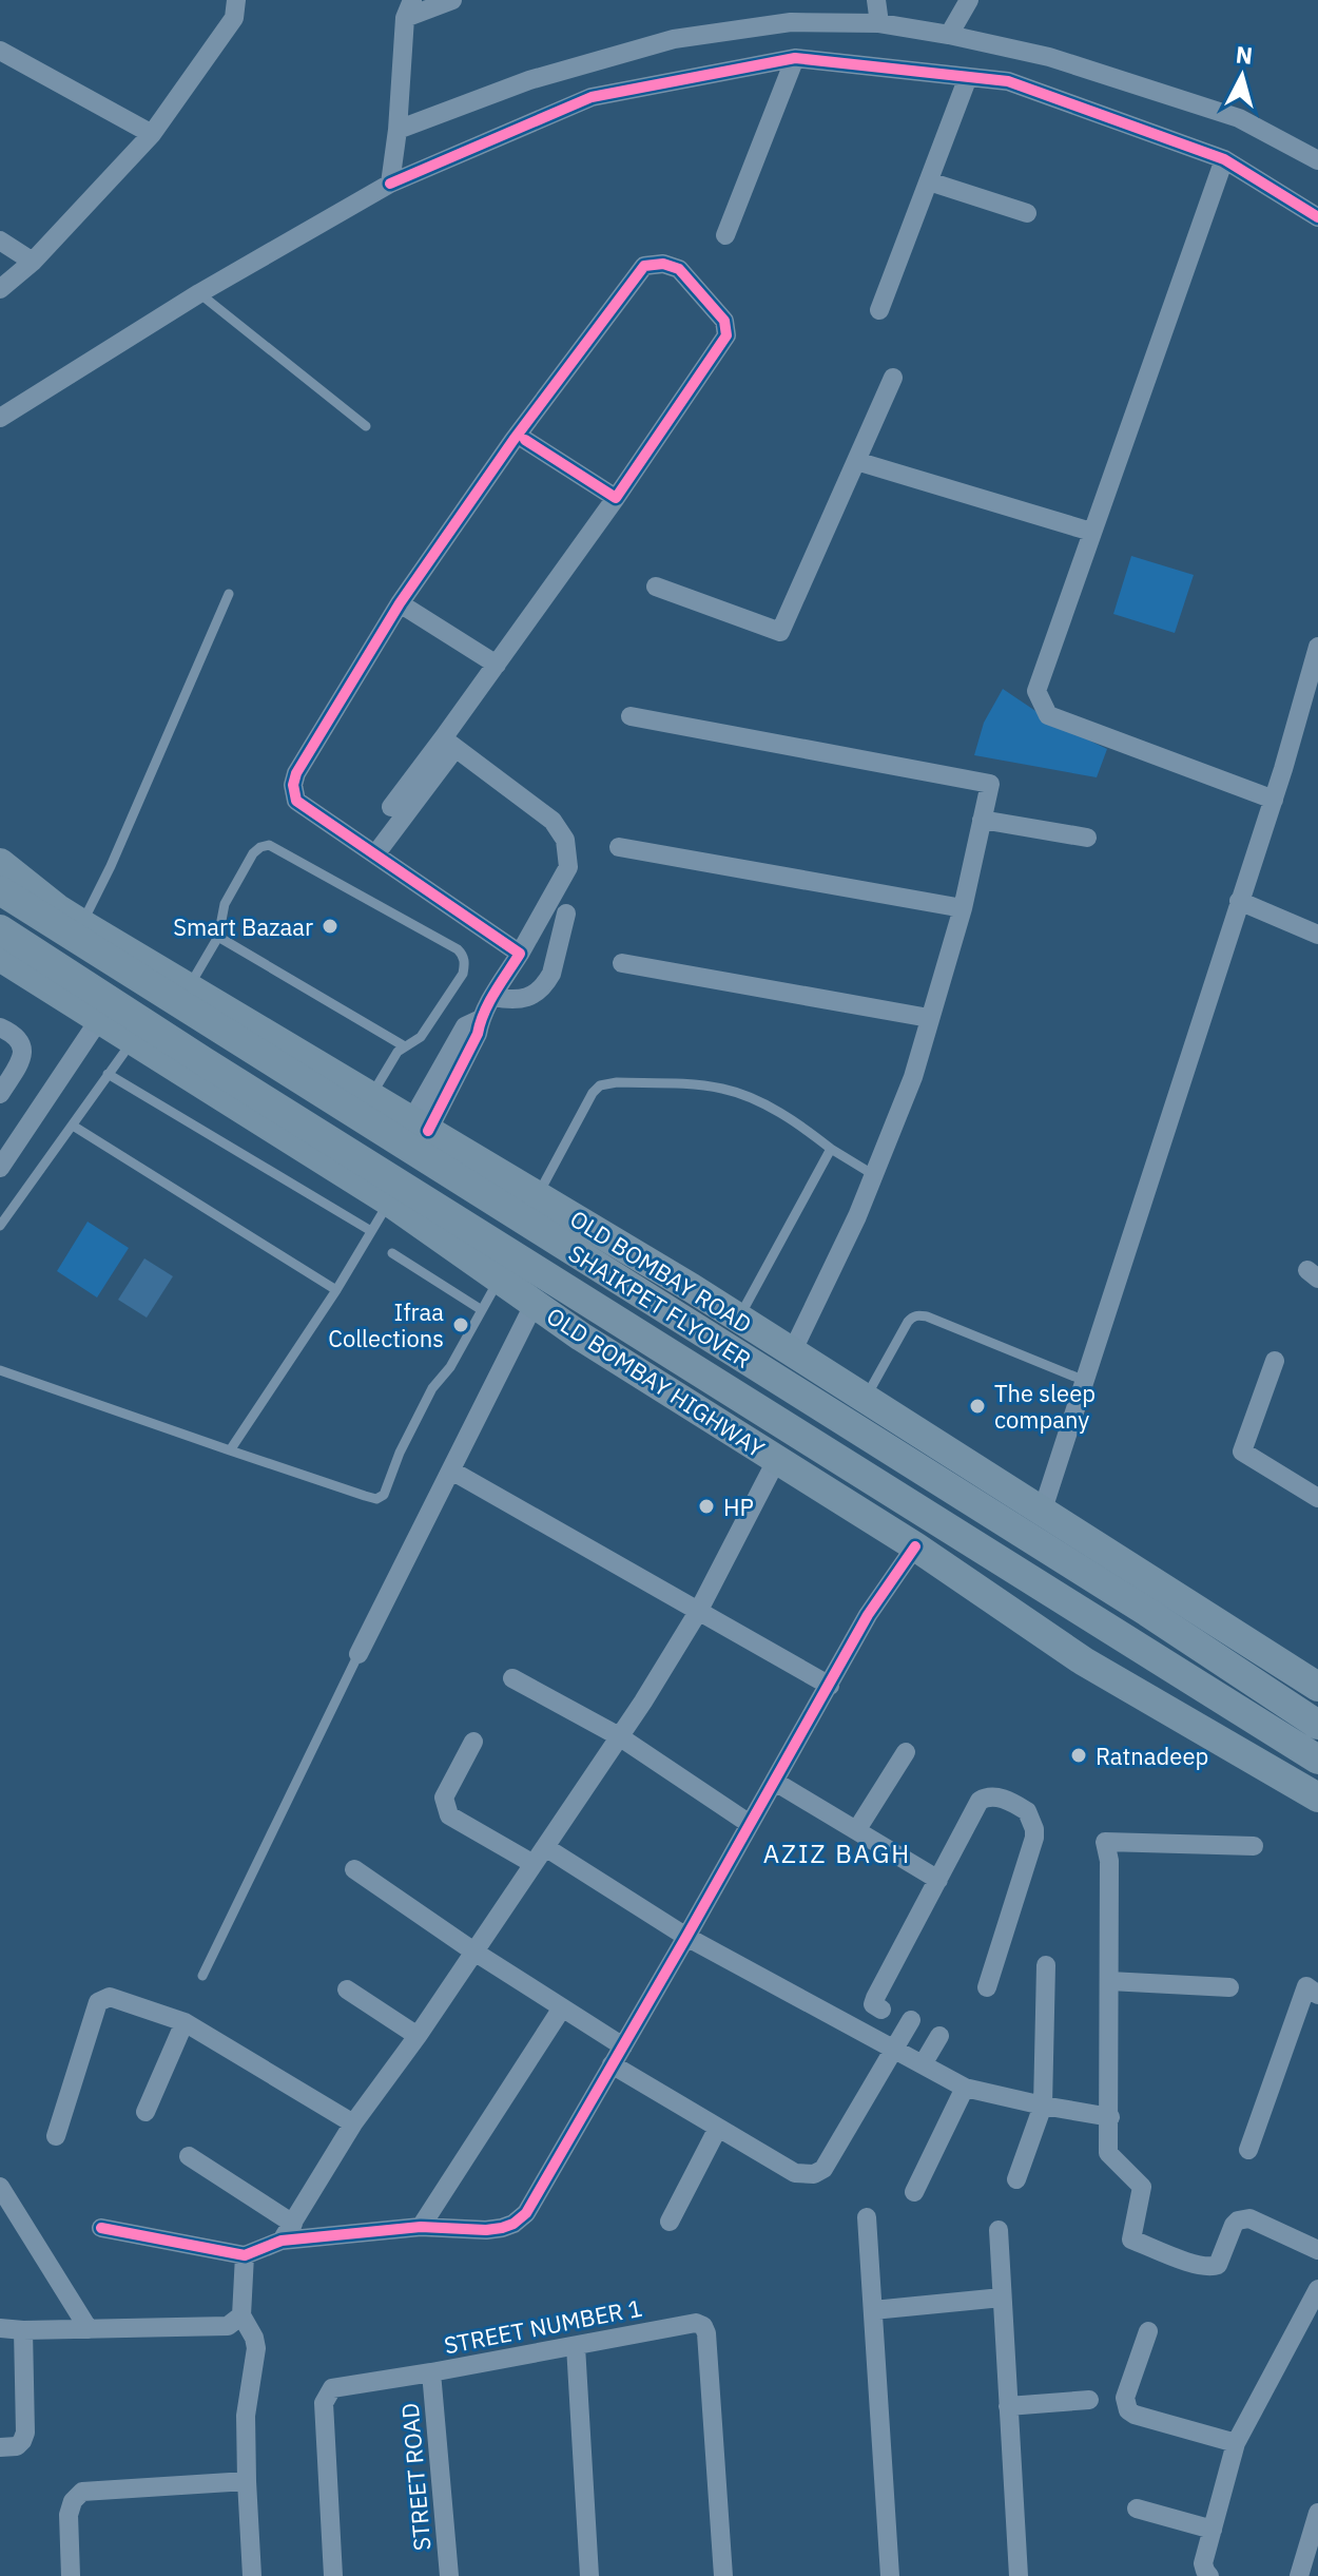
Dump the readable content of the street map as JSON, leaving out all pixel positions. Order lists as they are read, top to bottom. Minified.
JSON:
{"streets":{"main road":["OLD BOMBAY ROAD","SHAIKPET FLYOVER","OLD BOMBAY HIGHWAY"],"street":["STREET NUMBER 1","STREET ROAD"]},"crossings":[["STREET NUMBER 1","STREET ROAD"]],"districts":["AZIZ BAGH"],"places":["Smart Bazaar","Ifraa Collections","The sleep company","HP","Ratnadeep"],"north":"top"}
